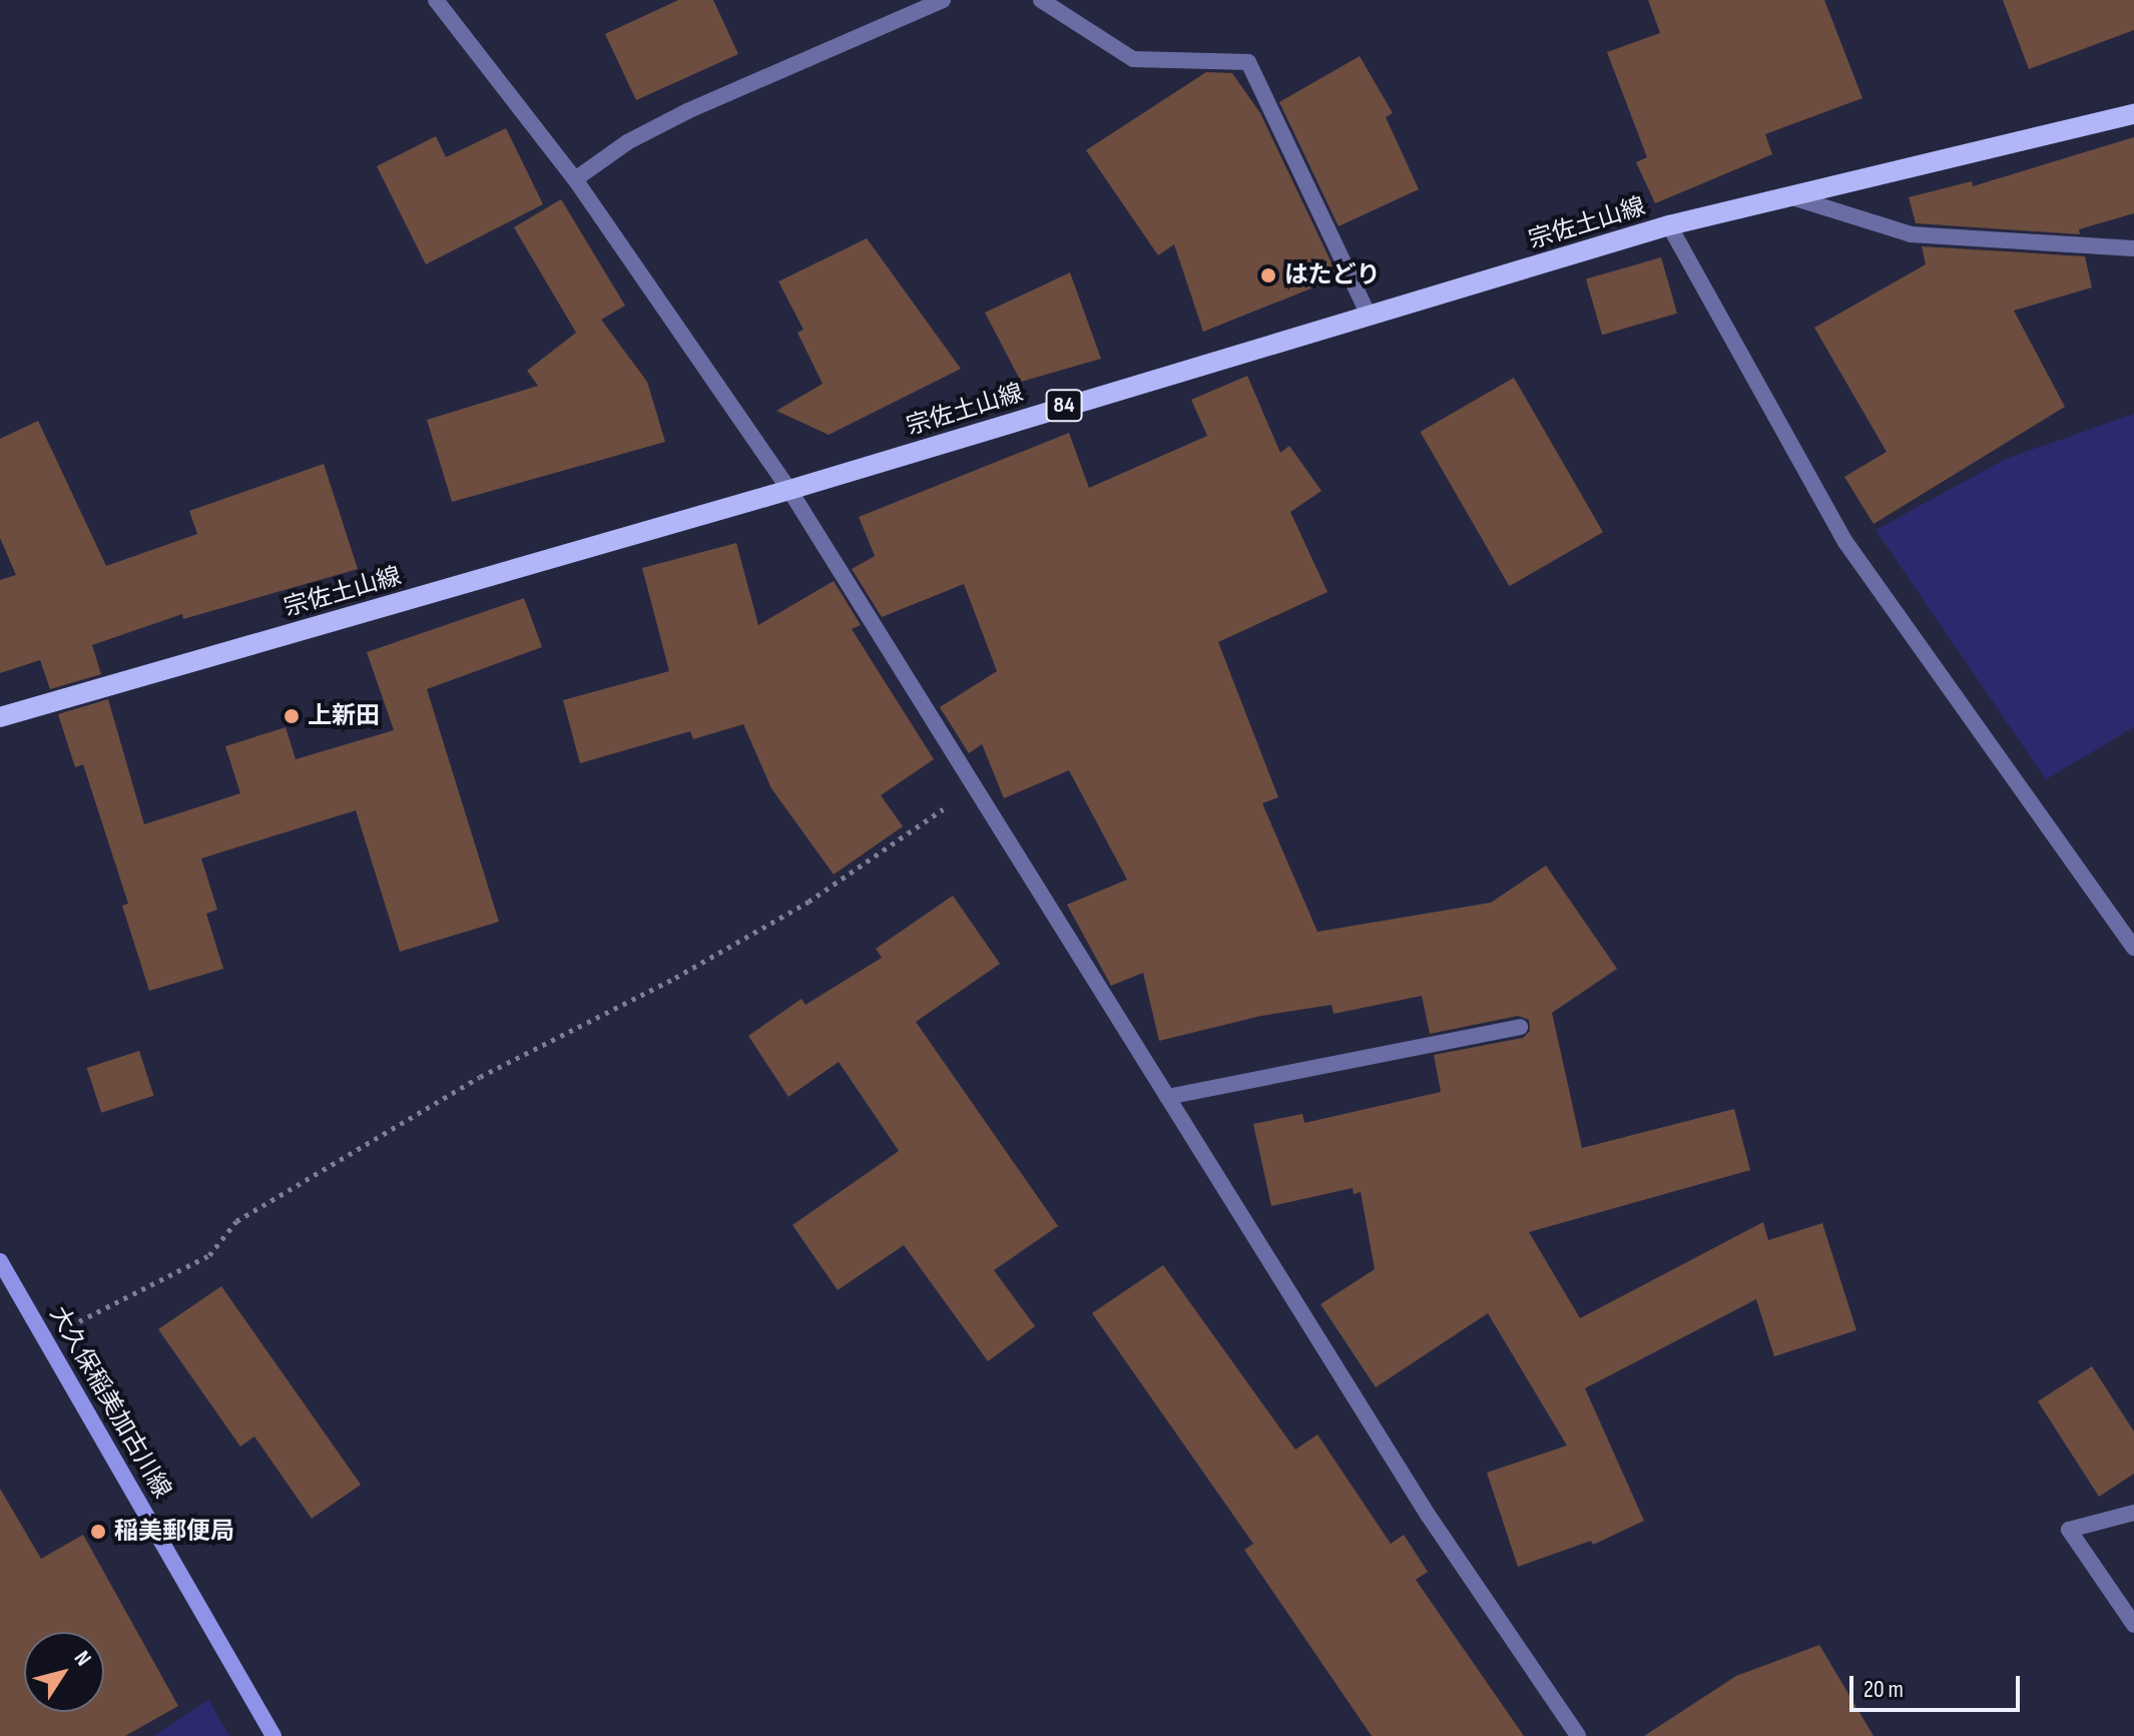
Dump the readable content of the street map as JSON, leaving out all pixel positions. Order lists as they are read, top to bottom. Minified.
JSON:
{"streets":{"main road":["宗佐土山線","84","大久保稲美加古川線"]},"places":["はたどり","上新田","稲美郵便局"],"scale_bar":"20 m","north":"top right"}
